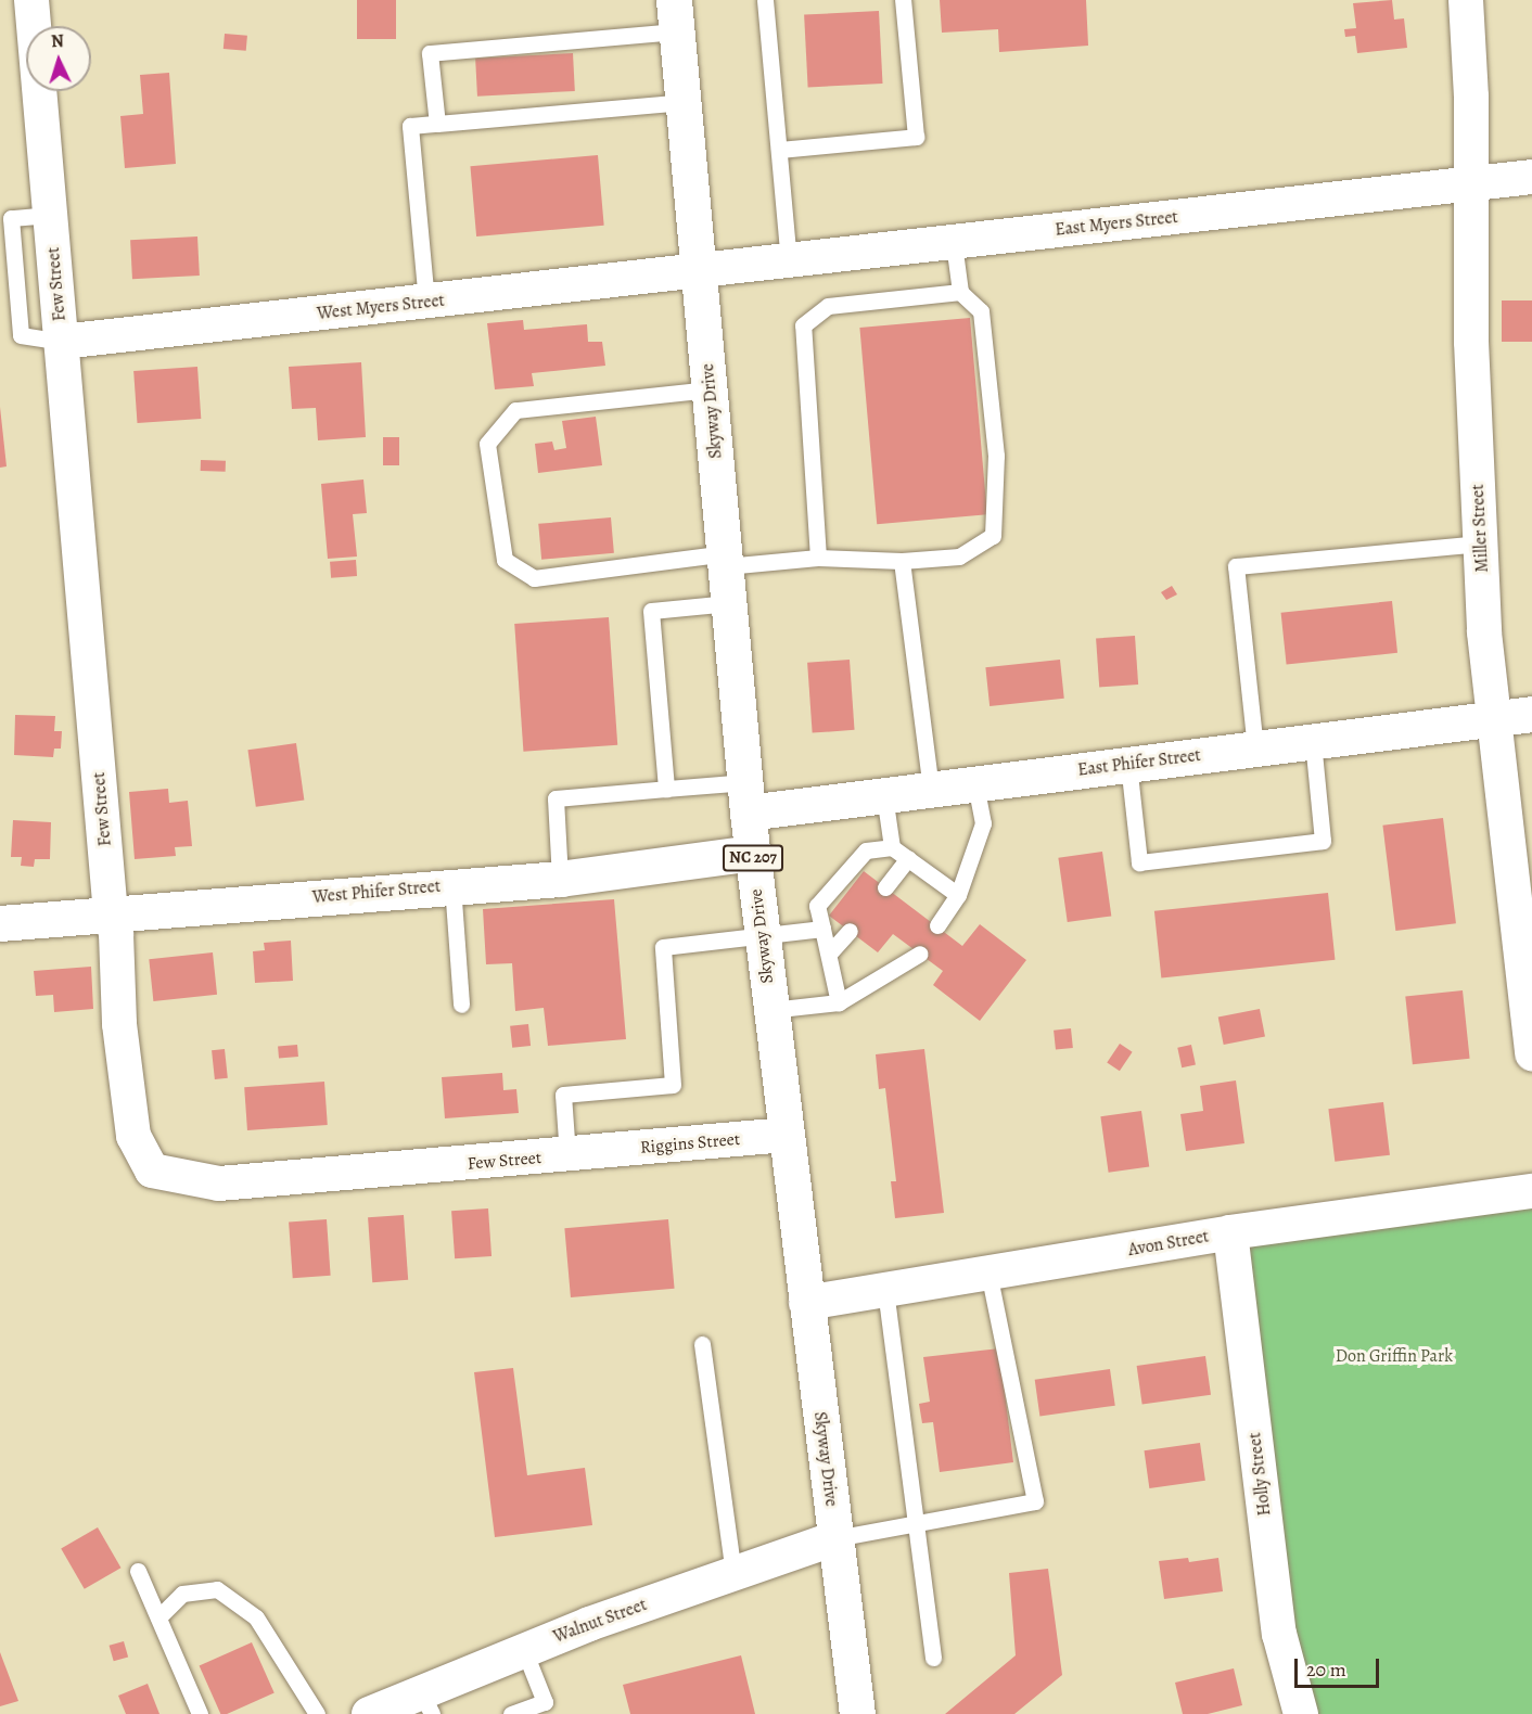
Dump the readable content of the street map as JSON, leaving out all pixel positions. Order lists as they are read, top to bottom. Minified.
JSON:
{"streets":{"main road":["Skyway Drive","East Phifer Street","NC 207","West Phifer Street"],"street":["East Myers Street","Few Street","West Myers Street","Miller Street","Riggins Street","Avon Street","Holly Street","Walnut Street"]},"crossings":[["East Myers Street","West Myers Street"],["East Myers Street","Skyway Drive"],["East Myers Street","Miller Street"],["Few Street","West Myers Street"],["Few Street","West Phifer Street"],["Few Street","Riggins Street"],["West Myers Street","Skyway Drive"],["Skyway Drive","East Phifer Street"],["Skyway Drive","West Phifer Street"],["Skyway Drive","Riggins Street"],["Skyway Drive","Avon Street"],["Skyway Drive","Walnut Street"],["Miller Street","East Phifer Street"],["Avon Street","Holly Street"]],"parks":["Don Griffin Park"],"scale_bar":"20 m","north":"top"}
